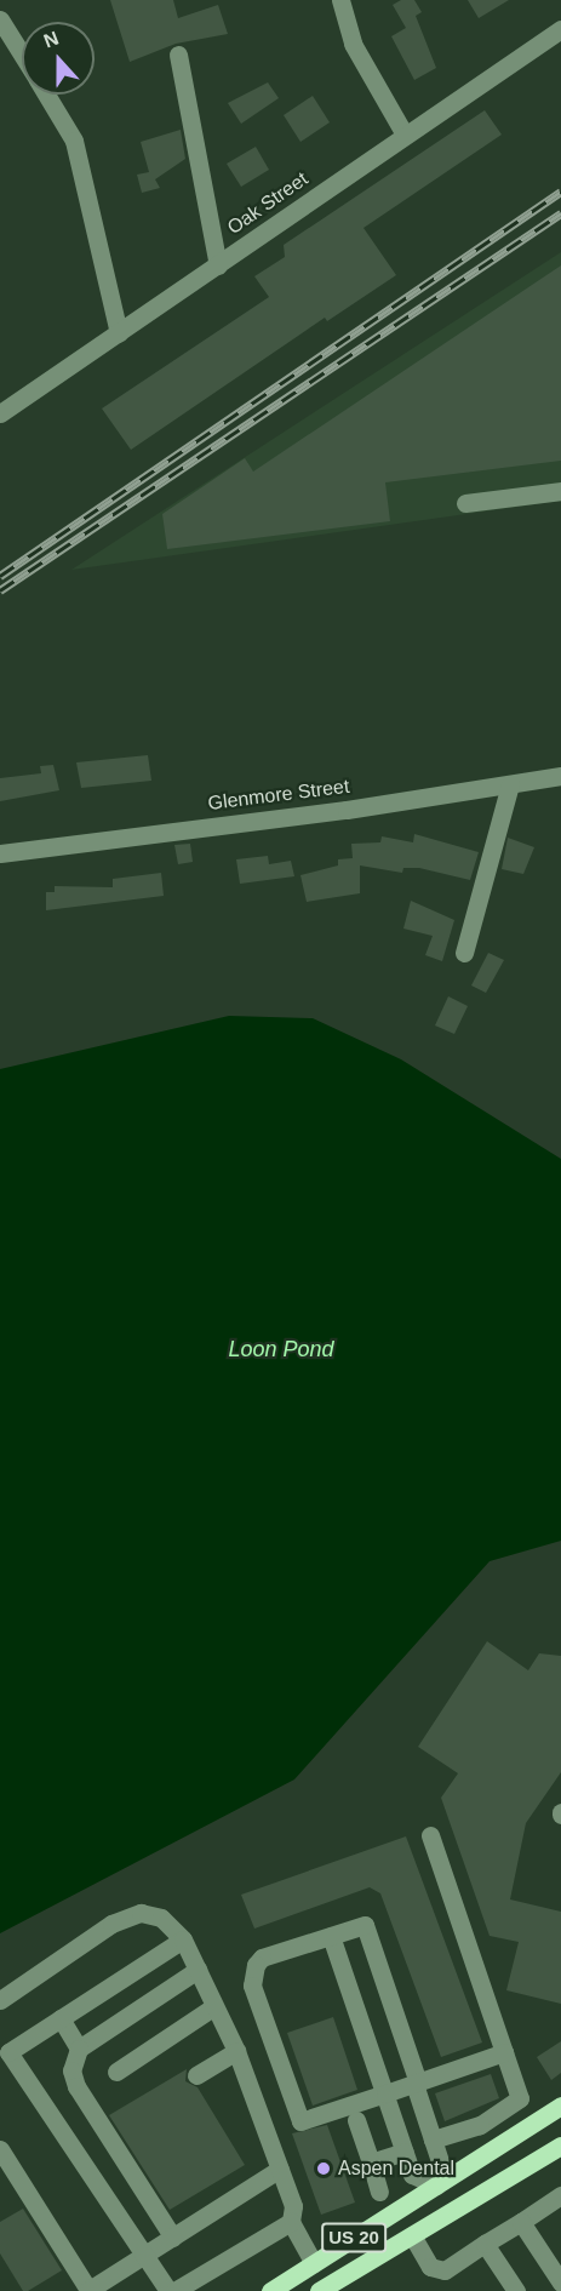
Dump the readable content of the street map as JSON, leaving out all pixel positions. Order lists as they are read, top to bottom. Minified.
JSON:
{"streets":{"main road":["US 20"],"street":["Oak Street","Glenmore Street"]},"water":["Loon Pond"],"places":["Aspen Dental"],"north":"top"}
